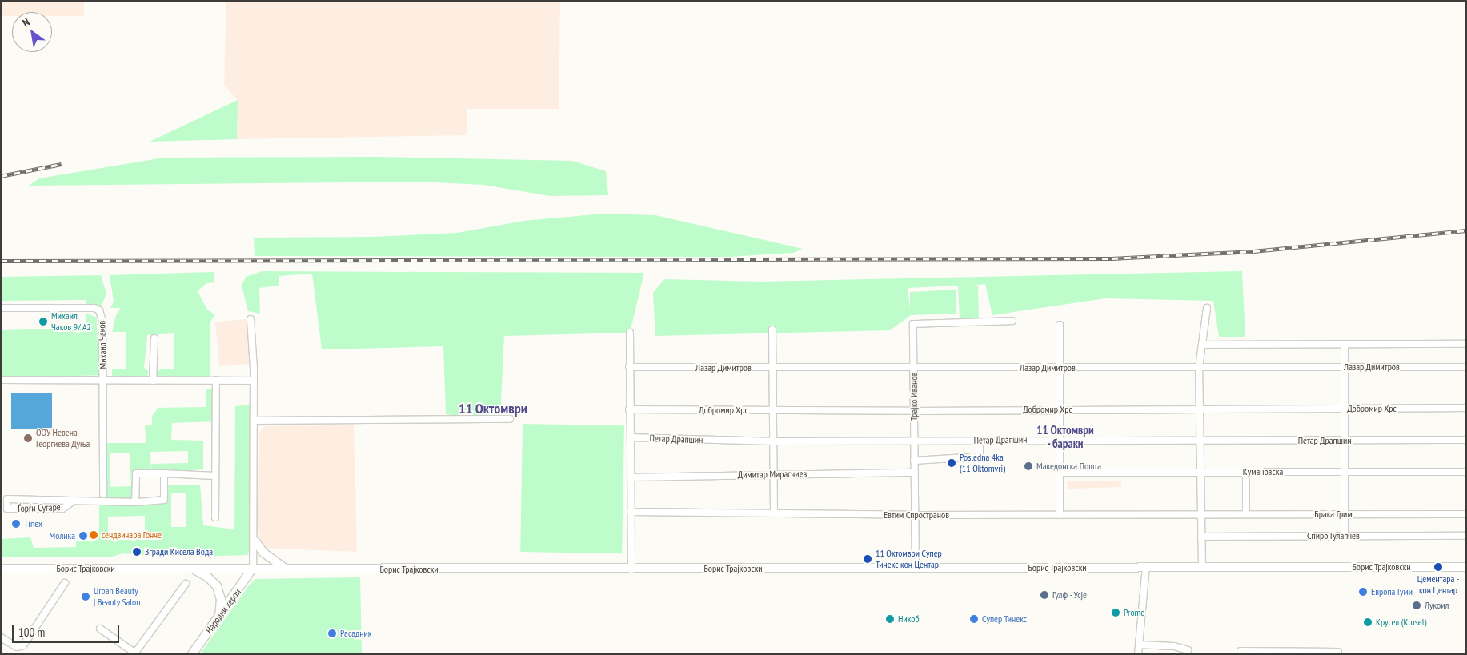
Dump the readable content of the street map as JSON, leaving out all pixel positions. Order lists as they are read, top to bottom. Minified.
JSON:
{"streets":{"street":["Михаил Чаков","Лазар Димитров","Трајко Иванов","Добромир Хрс","Петар Драпшин","Кумановска","Димитар Мирасчиев","Ѓорѓи Сугаре","Браќа Грим","Евтим Спространов","Спиро Гулапчев","Борис Трајковски","Народни херои"]},"crossings":[["Лазар Димитров","Трајко Иванов"],["Трајко Иванов","Добромир Хрс"],["Трајко Иванов","Петар Драпшин"],["Трајко Иванов","Димитар Мирасчиев"],["Трајко Иванов","Евтим Спространов"],["Трајко Иванов","Борис Трајковски"],["Браќа Грим","Евтим Спространов"],["Борис Трајковски","Народни херои"]],"districts":["11 Октомври","11 Октомври - бараки"],"places":["Михаил Чаков 9/ А2","ООУ Невена Георгиева Дуња","Posledna 4ka (11 Oktomvri)","Македонска Пошта","Tinex","сендвичара Гонче","Молика","Згради Кисела Вода","11 Октомври Супер Тинекс кон Центар","Цементара - кон Центар","Европа Гуми","Гулф - Усје","Urban Beauty | Beauty Salon","Лукоил","Promo","Никоб","Супер Тинекс","Крусел (Krusel)","Расадник"],"scale_bar":"100 m","north":"top left"}
